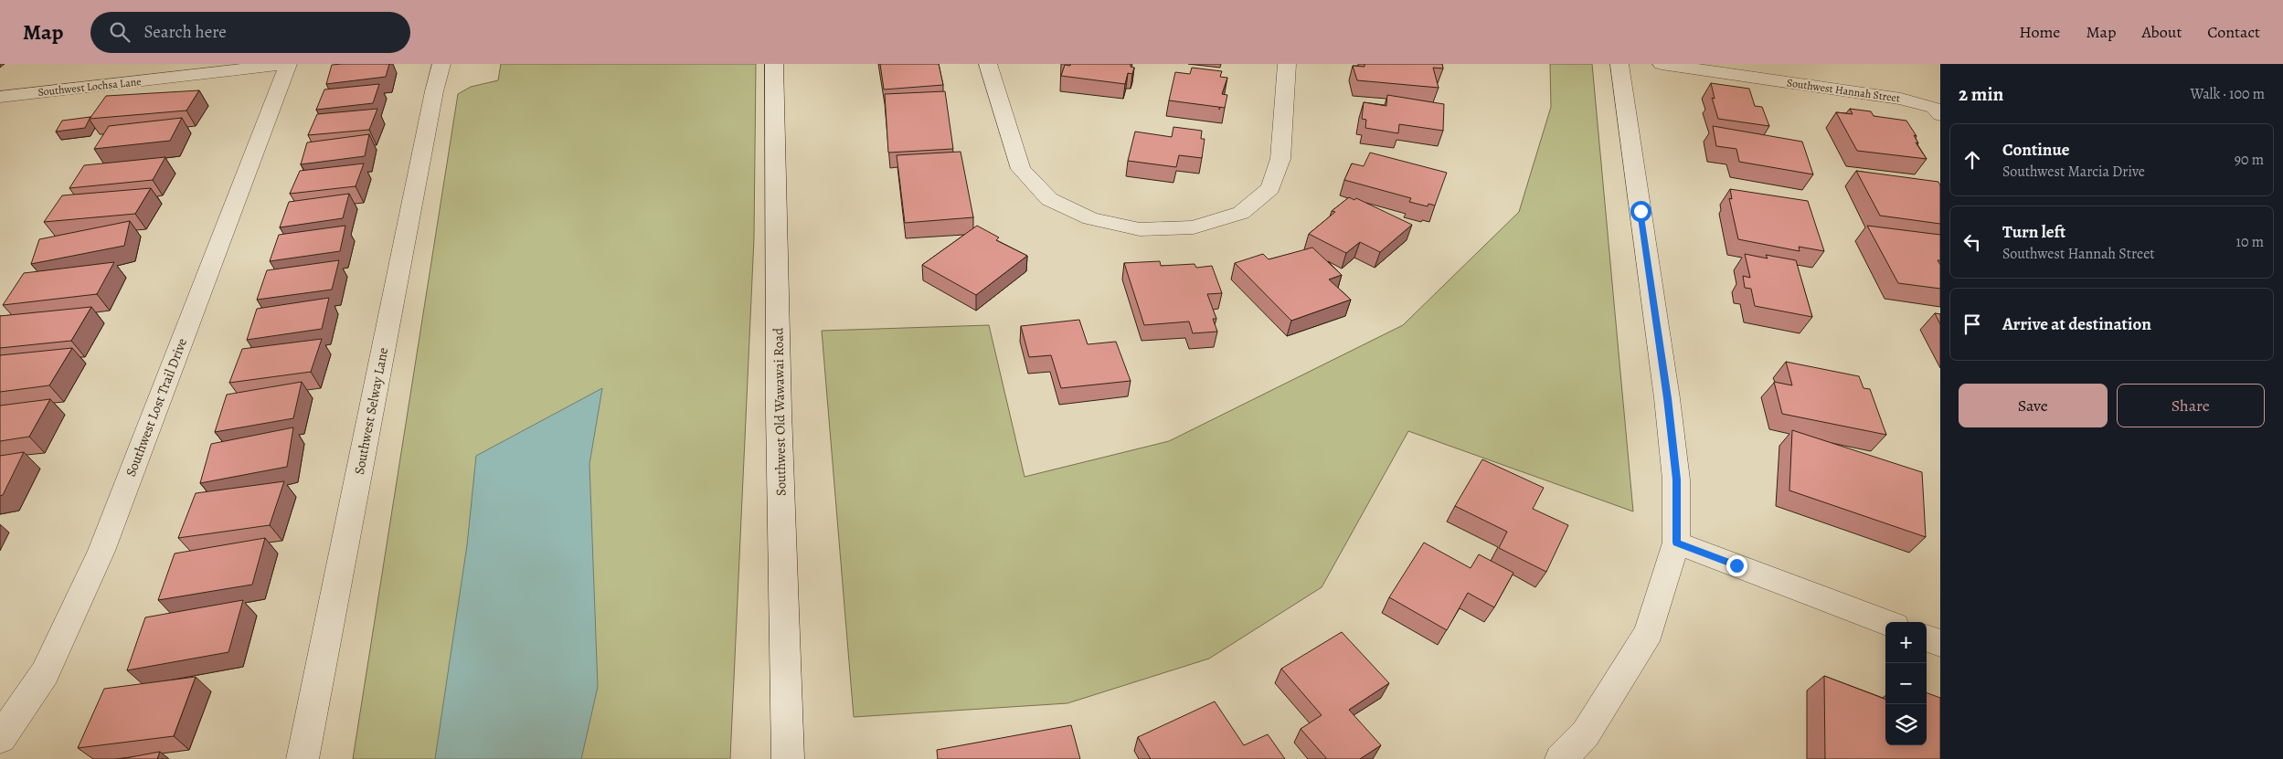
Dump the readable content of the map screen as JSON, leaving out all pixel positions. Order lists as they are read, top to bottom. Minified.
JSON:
{"streets":{"street":["Southwest Lochsa Lane","Southwest Hannah Street","Southwest Lost Trail Drive","Southwest Selway Lane","Southwest Old Wawawai Road"]},"crossings":[["Southwest Lochsa Lane","Southwest Lost Trail Drive"]],"page":{"header":"Map","search":"Search here","nav":["Home","Map","About","Contact"],"heading":["2 min","Walk · 100 m"],"list":[["Continue","Southwest Marcia Drive","90 m"],["Turn left","Southwest Hannah Street","10 m"],"Arrive at destination"],"buttons":["Save","Share"],"map_buttons":["+","−"]}}
